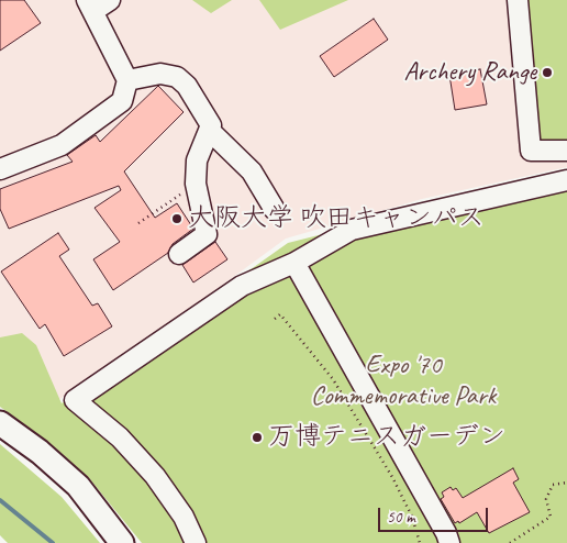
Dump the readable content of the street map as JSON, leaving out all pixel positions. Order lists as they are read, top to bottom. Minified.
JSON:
{"parks":["Expo '70 Commemorative Park"],"places":["Archery Range","大阪大学 吹田キャンパス","万博テニスガーデン"],"scale_bar":"50 m"}
